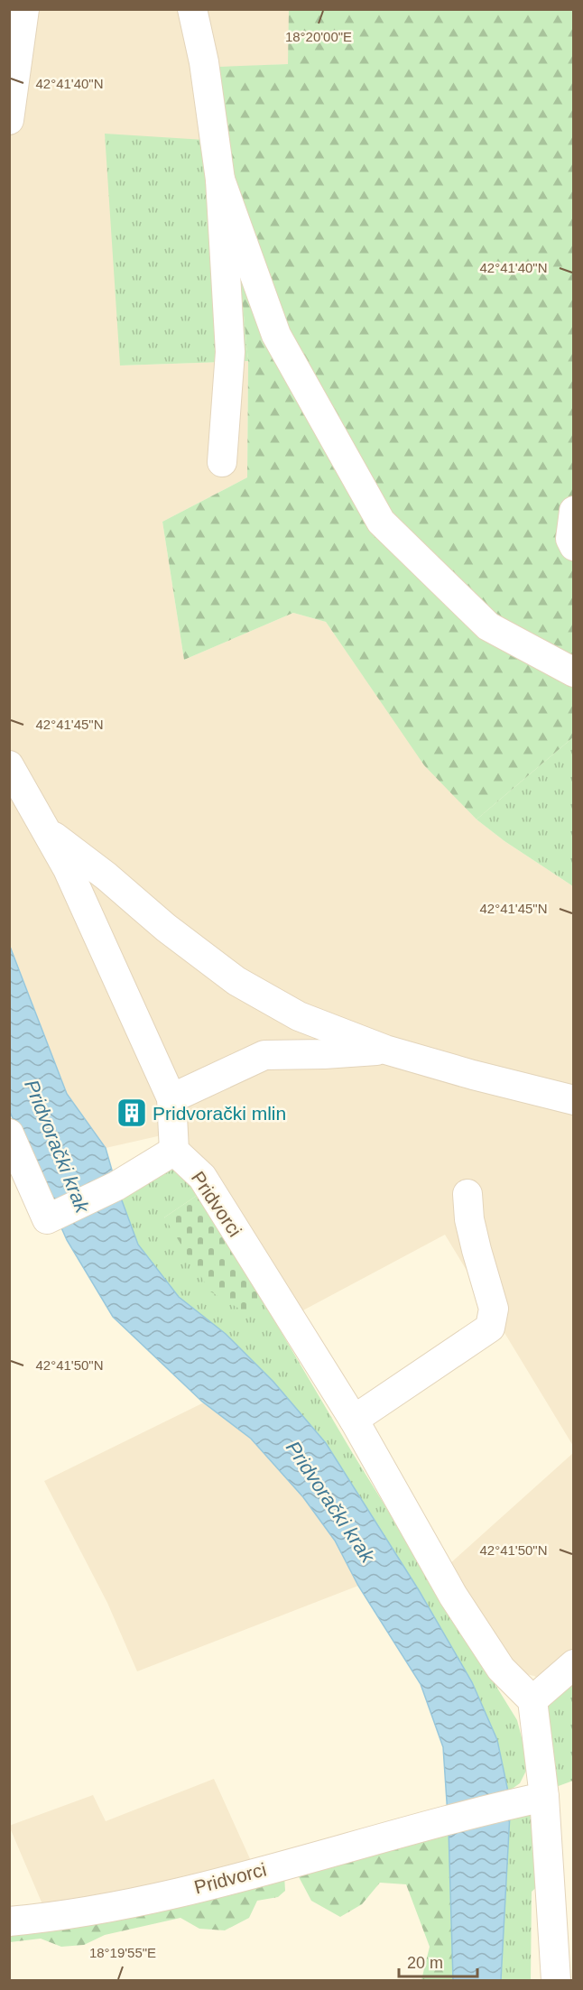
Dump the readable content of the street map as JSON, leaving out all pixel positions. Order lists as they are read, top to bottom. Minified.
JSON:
{"streets":{"street":["Pridvorci"]},"water":["Pridvorački krak"],"places":{"building":["Pridvorački mlin"]},"scale_bar":"20 m","coordinates":["18°20'00\"E","42°41'40\"N","42°41'45\"N","42°41'50\"N","18°19'55\"E"]}
